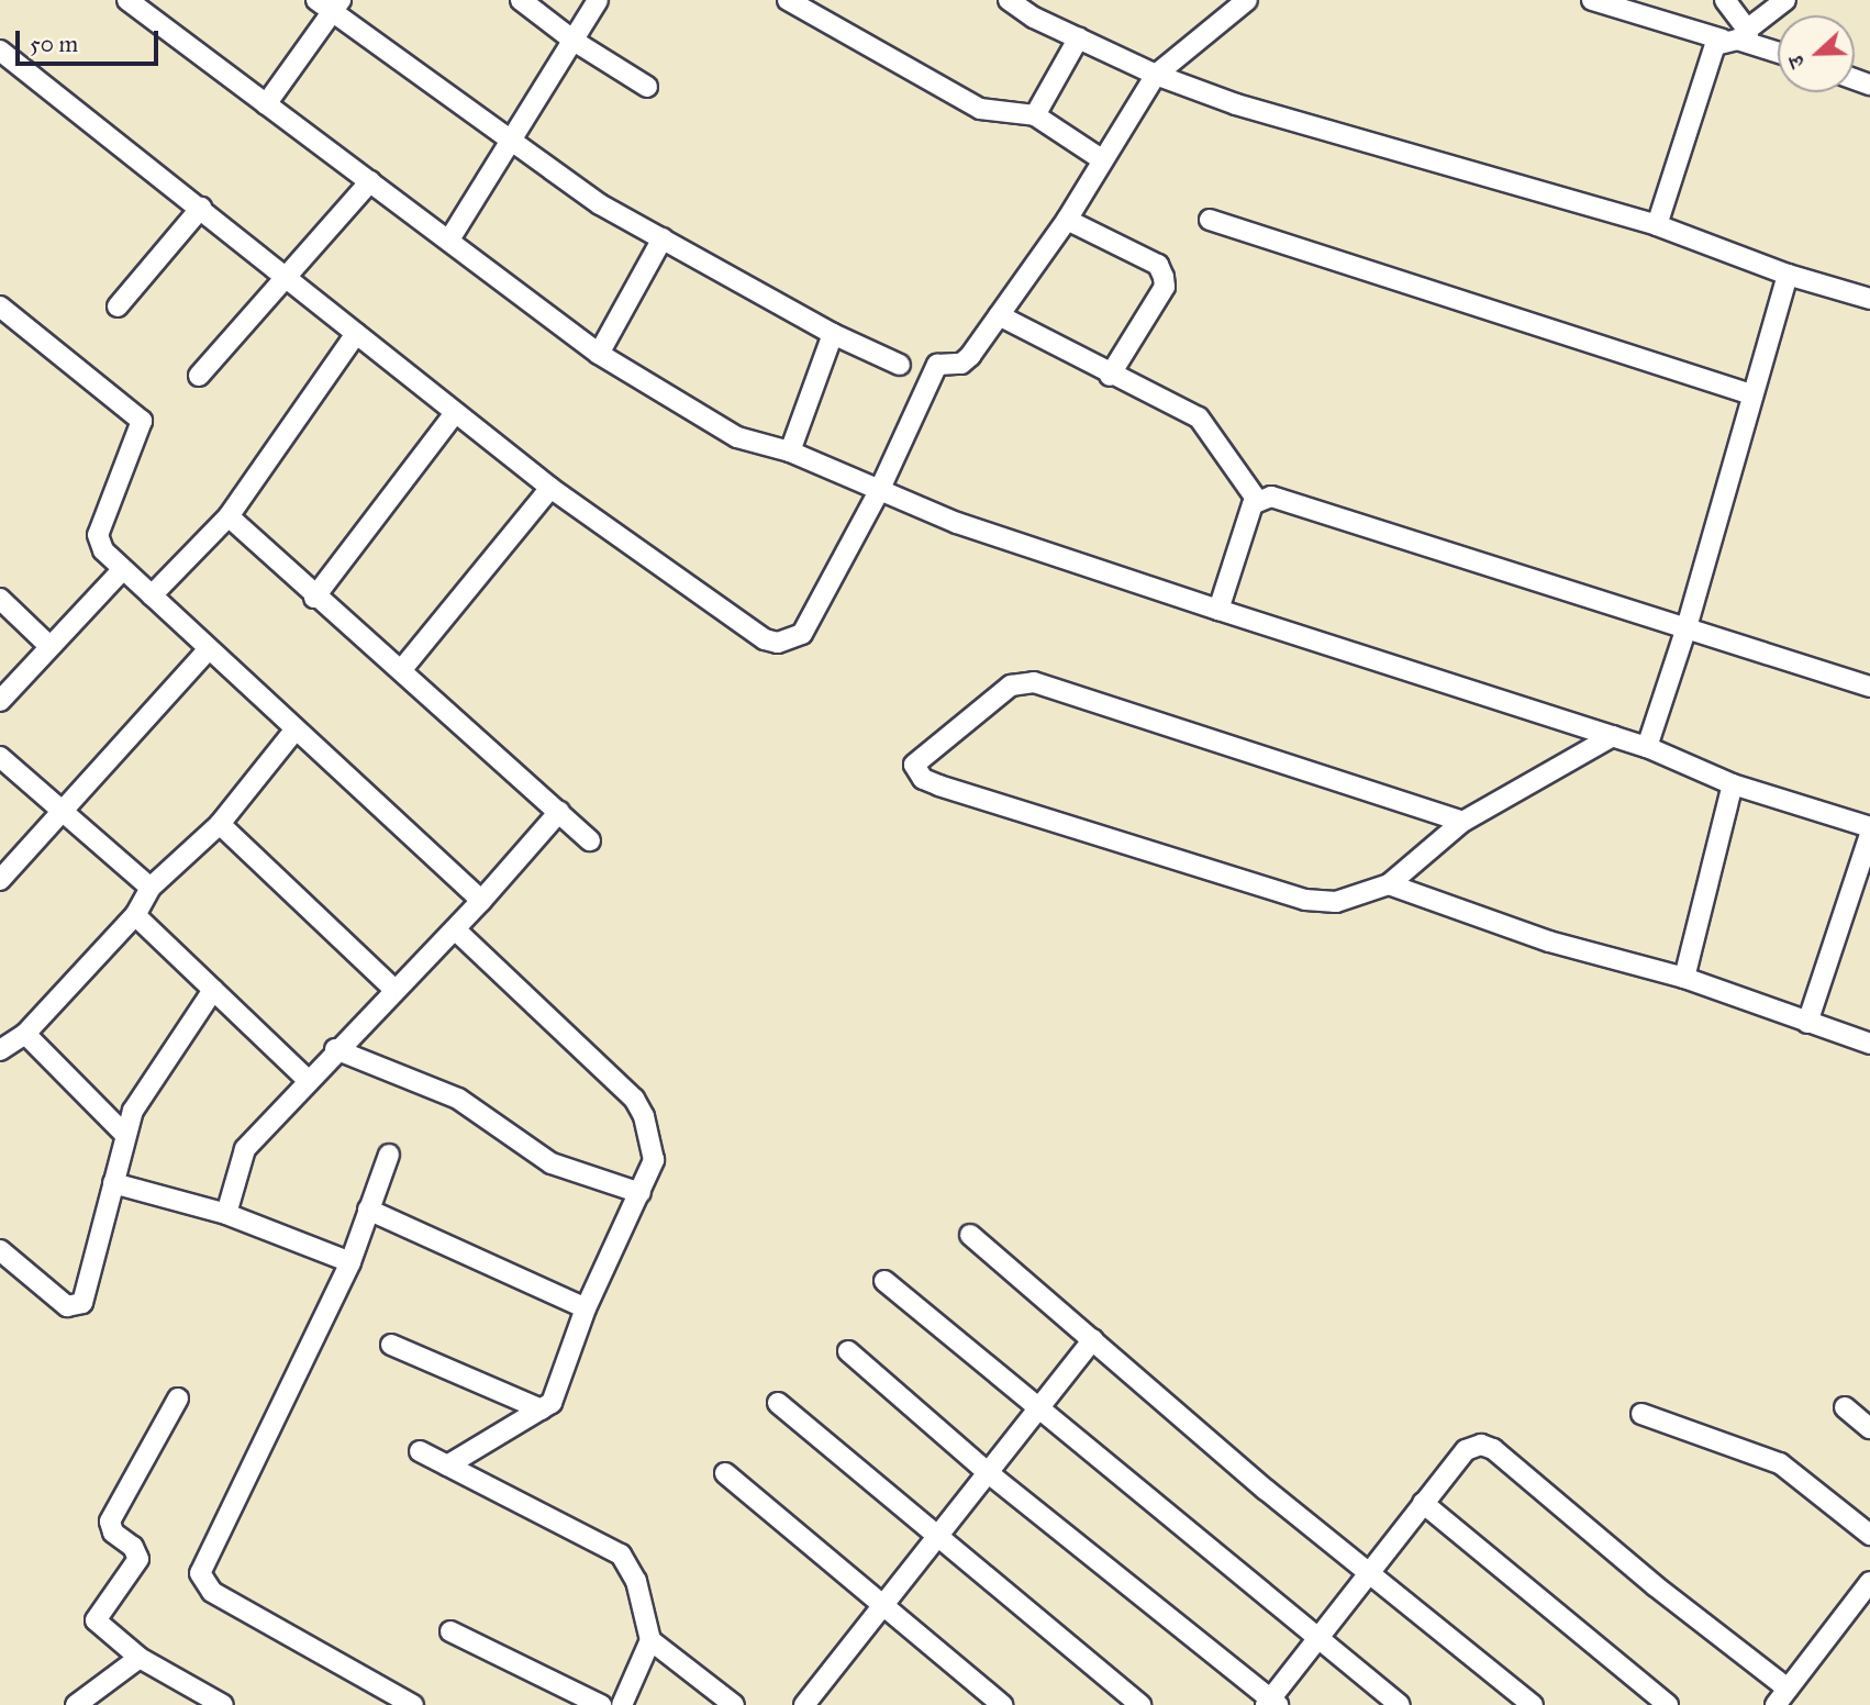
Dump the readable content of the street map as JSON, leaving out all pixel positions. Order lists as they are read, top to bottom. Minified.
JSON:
{"scale_bar":"50 m","north":"left"}
